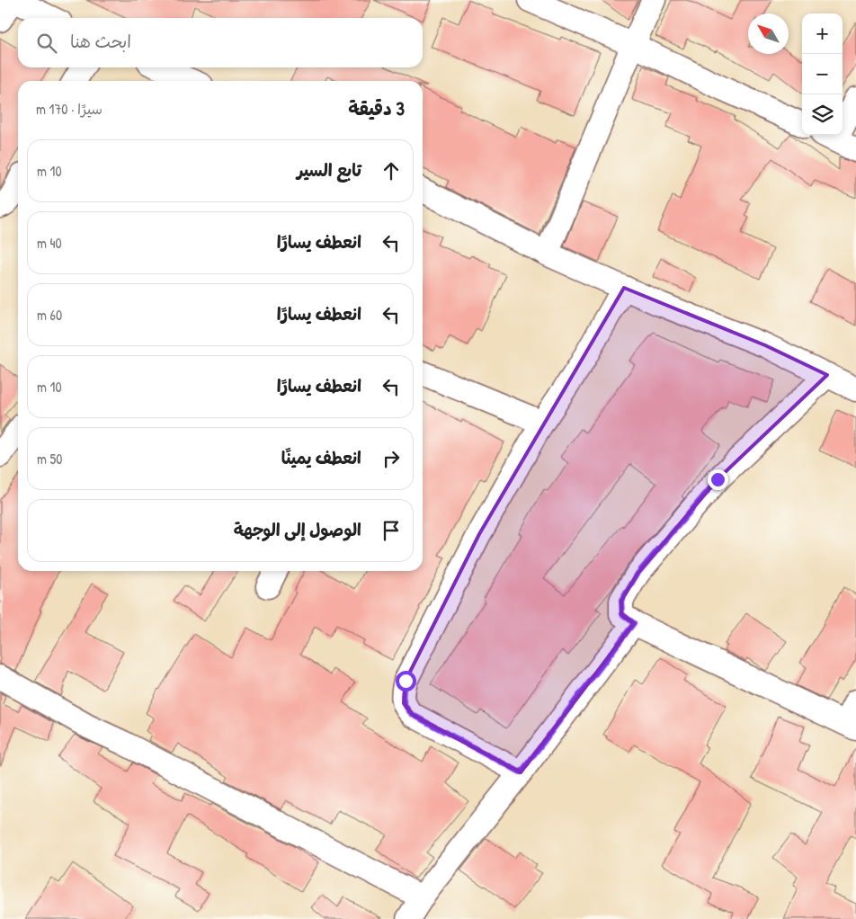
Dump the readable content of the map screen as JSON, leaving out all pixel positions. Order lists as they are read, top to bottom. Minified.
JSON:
{"north":"top left","page":{"map_buttons":["+","−"],"search":"ابحث هنا","heading":["3 دقيقة","سيرًا · 170 m"],"list":[["تابع السير","10 m"],["انعطف يسارًا","40 m"],["انعطف يسارًا","60 m"],["انعطف يسارًا","10 m"],["انعطف يمينًا","50 m"],"الوصول إلى الوجهة"]}}
